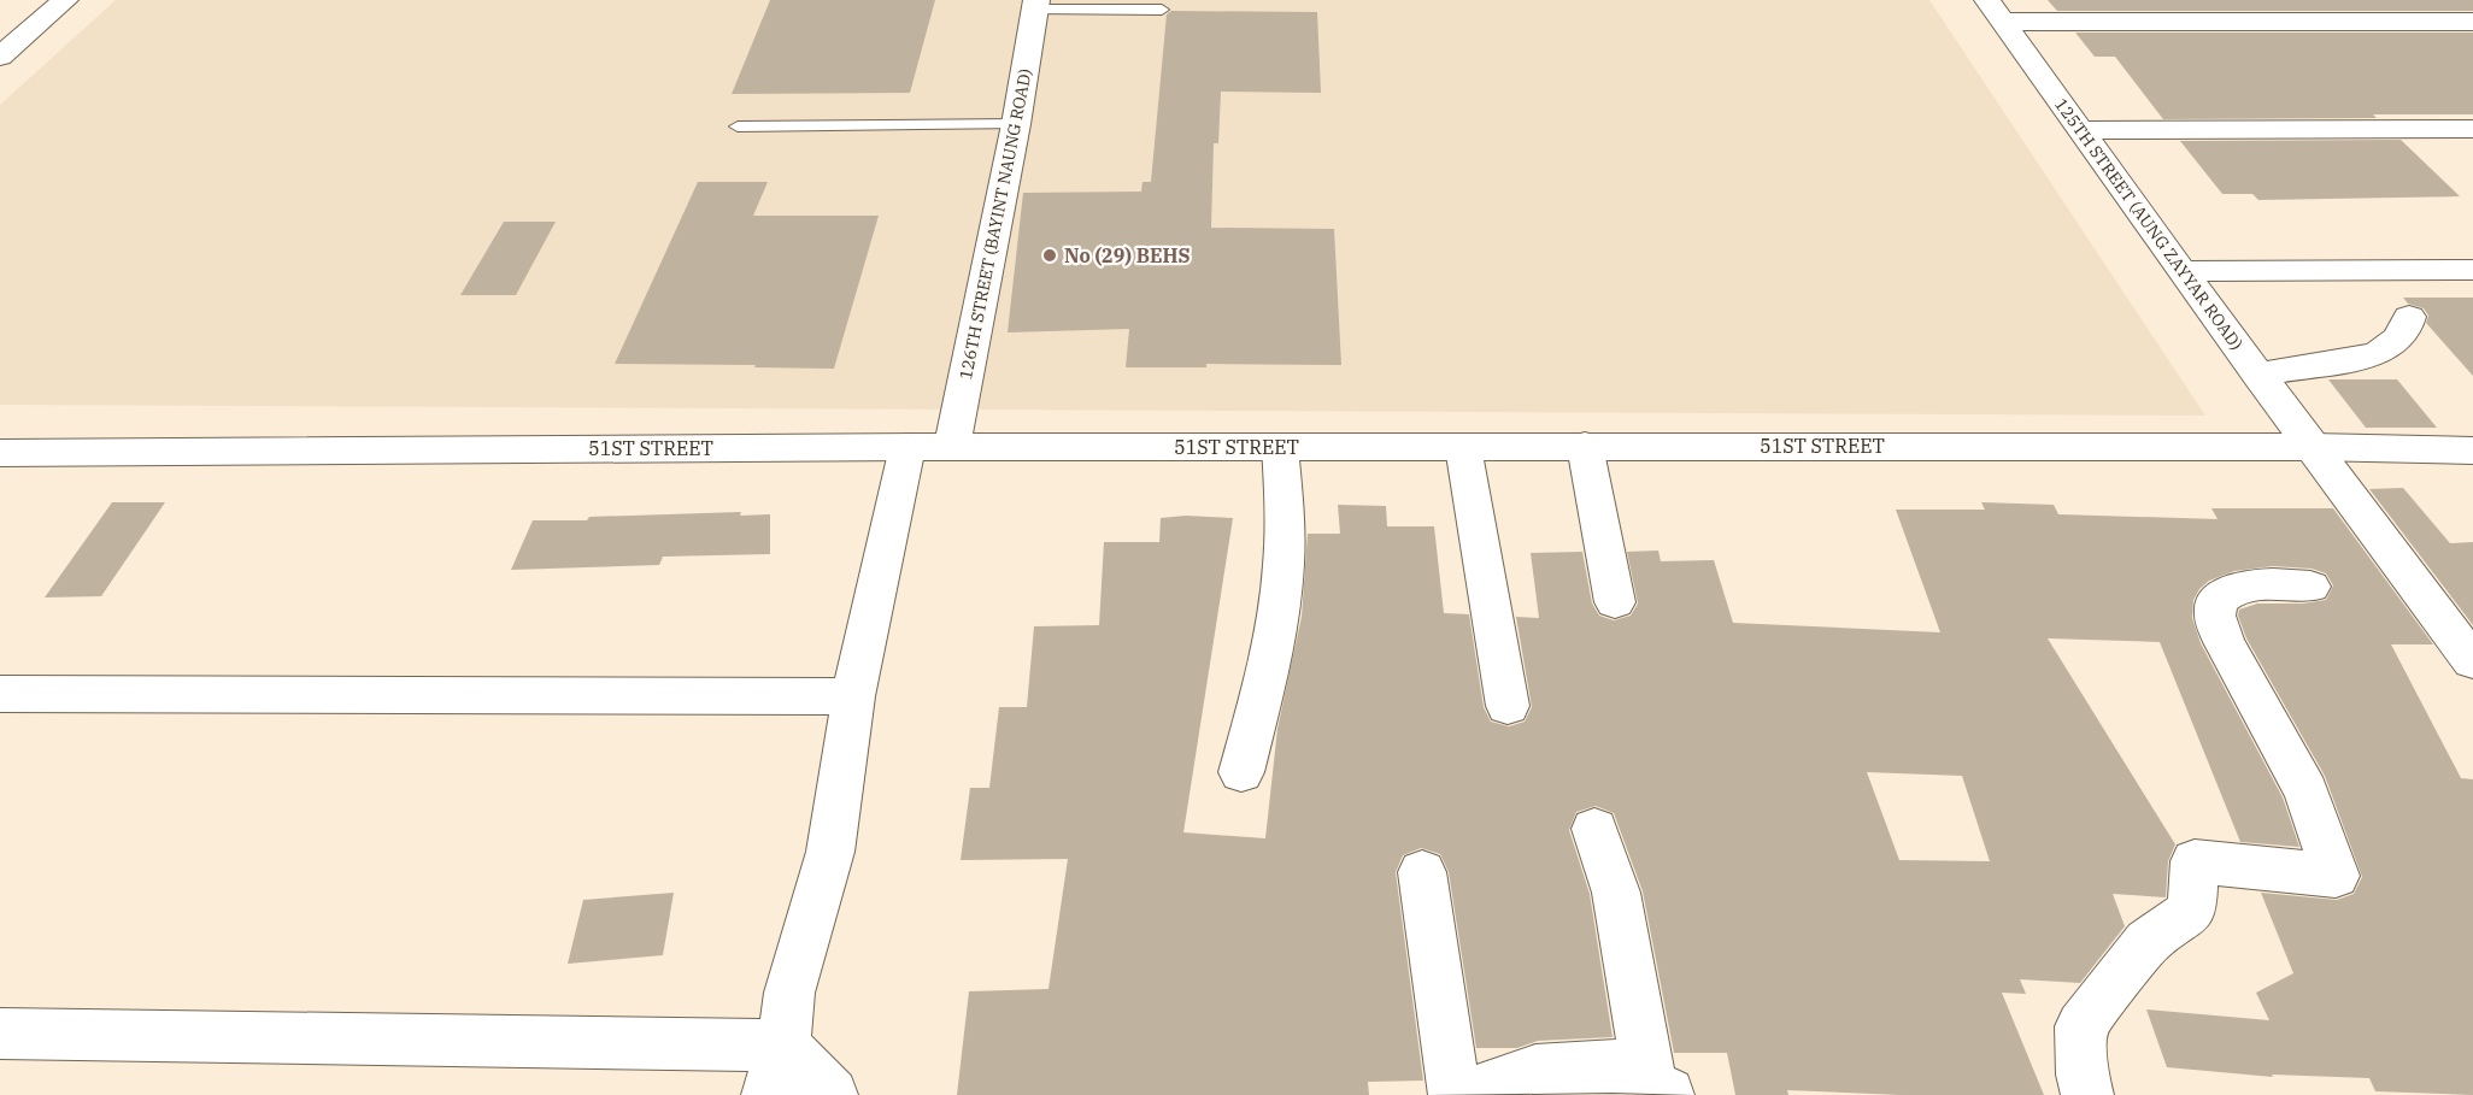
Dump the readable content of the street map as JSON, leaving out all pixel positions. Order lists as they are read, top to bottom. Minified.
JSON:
{"streets":{"street":["126TH STREET (BAYINT NAUNG ROAD)","125TH STREET (AUNG ZAYYAR ROAD)","51ST STREET"]},"crossings":[["126TH STREET (BAYINT NAUNG ROAD)","51ST STREET"],["125TH STREET (AUNG ZAYYAR ROAD)","51ST STREET"]],"places":["No (29) BEHS"]}
